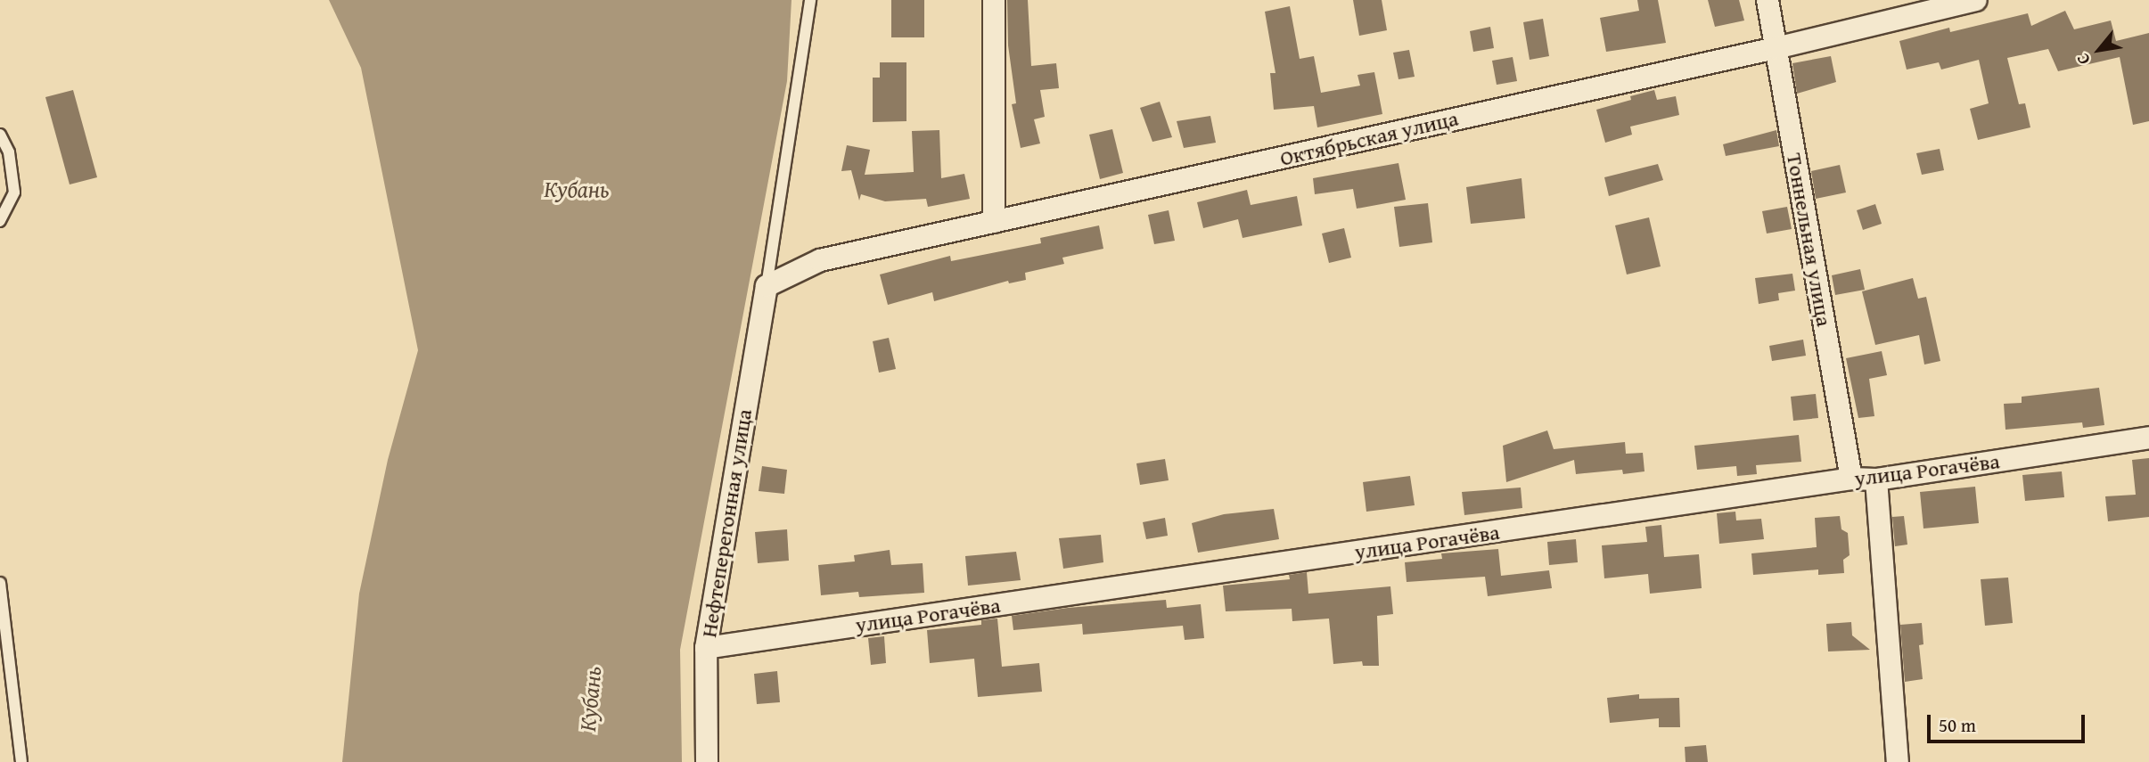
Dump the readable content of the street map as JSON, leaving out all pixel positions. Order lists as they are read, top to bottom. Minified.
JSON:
{"streets":{"street":["Октябрьская улица","Тоннельная улица","улица Рогачёва","Нефтеперегонная улица"]},"crossings":[["Октябрьская улица","Тоннельная улица"],["Октябрьская улица","Нефтеперегонная улица"],["Тоннельная улица","улица Рогачёва"],["улица Рогачёва","Нефтеперегонная улица"]],"water":["Кубань"],"scale_bar":"50 m","north":"bottom left"}
